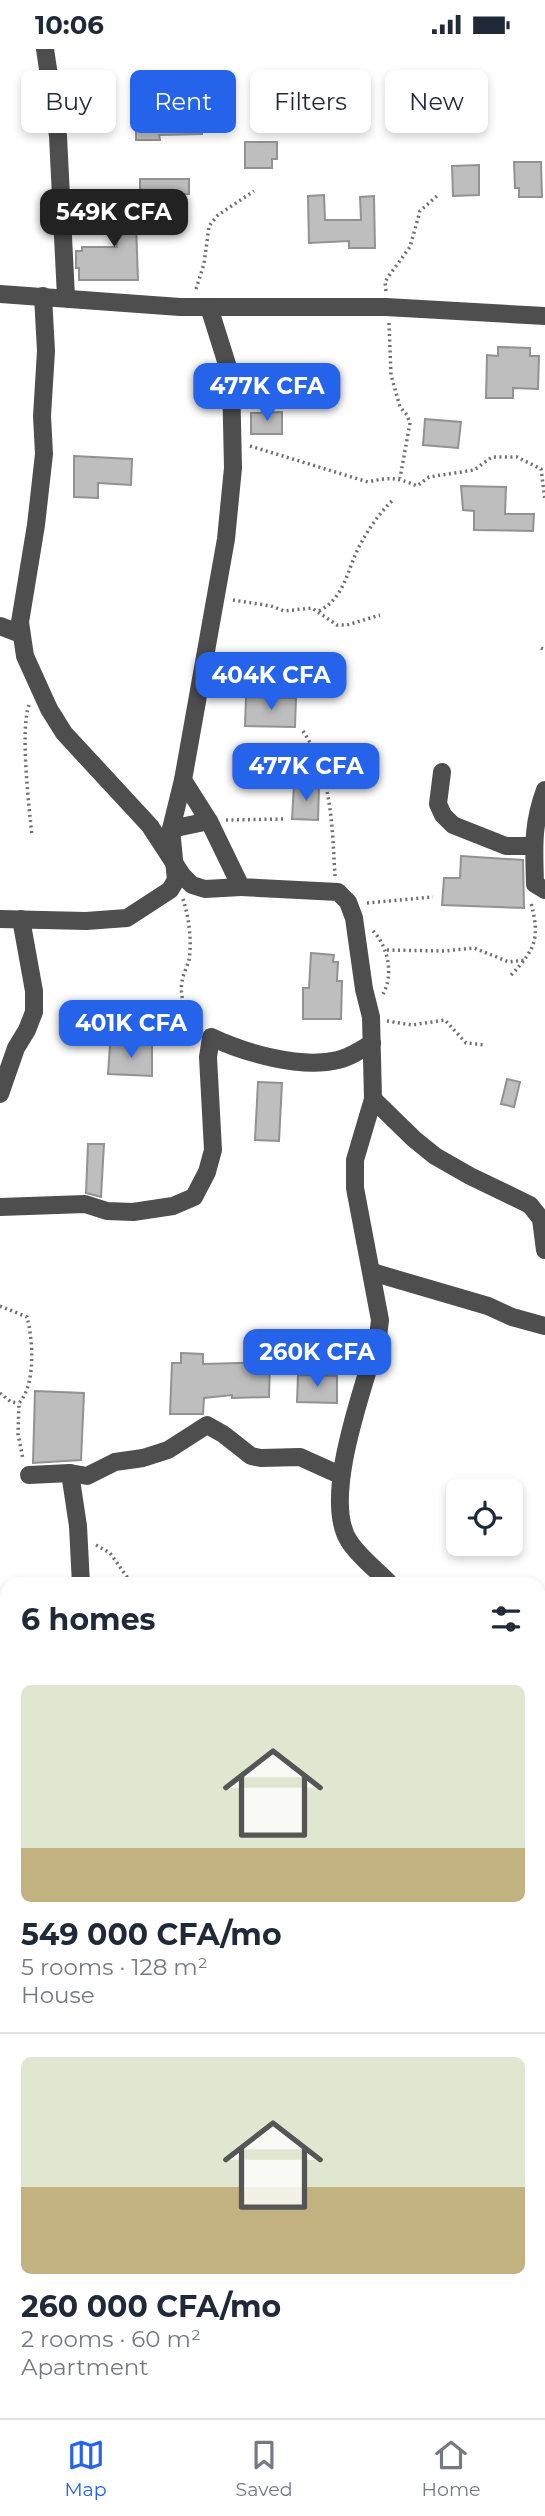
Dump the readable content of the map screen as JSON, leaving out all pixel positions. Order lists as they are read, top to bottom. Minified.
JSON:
{"page":{"status":"10:06","chip":["Buy","Rent","Filters","New"],"price":["549K CFA","477K CFA","404K CFA","477K CFA","401K CFA","260K CFA"],"heading":"6 homes","list":[{"name":"549 000 CFA/mo","note":"5 rooms · 128 m² · House"},{"name":"260 000 CFA/mo","note":"2 rooms · 60 m² · Apartment"}],"tabs":["Map","Saved","Home"]}}
